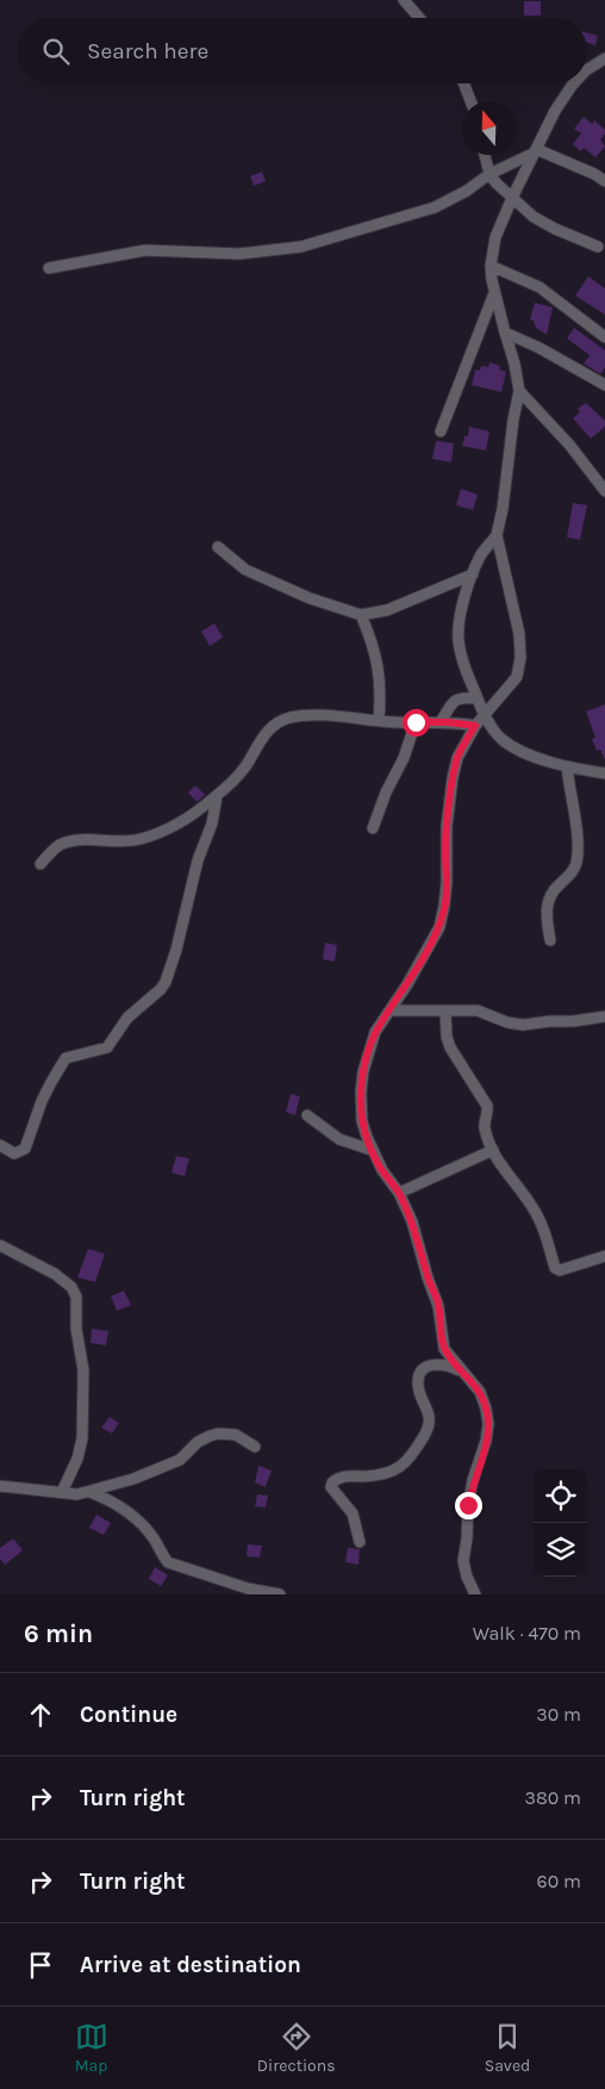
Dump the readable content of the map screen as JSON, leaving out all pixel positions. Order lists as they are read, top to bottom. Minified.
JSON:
{"north":"top","page":{"search":"Search here","heading":["6 min","Walk · 470 m"],"list":[["Continue","30 m"],["Turn right","380 m"],["Turn right","60 m"],"Arrive at destination"],"nav":["Map","Directions","Saved"]}}
